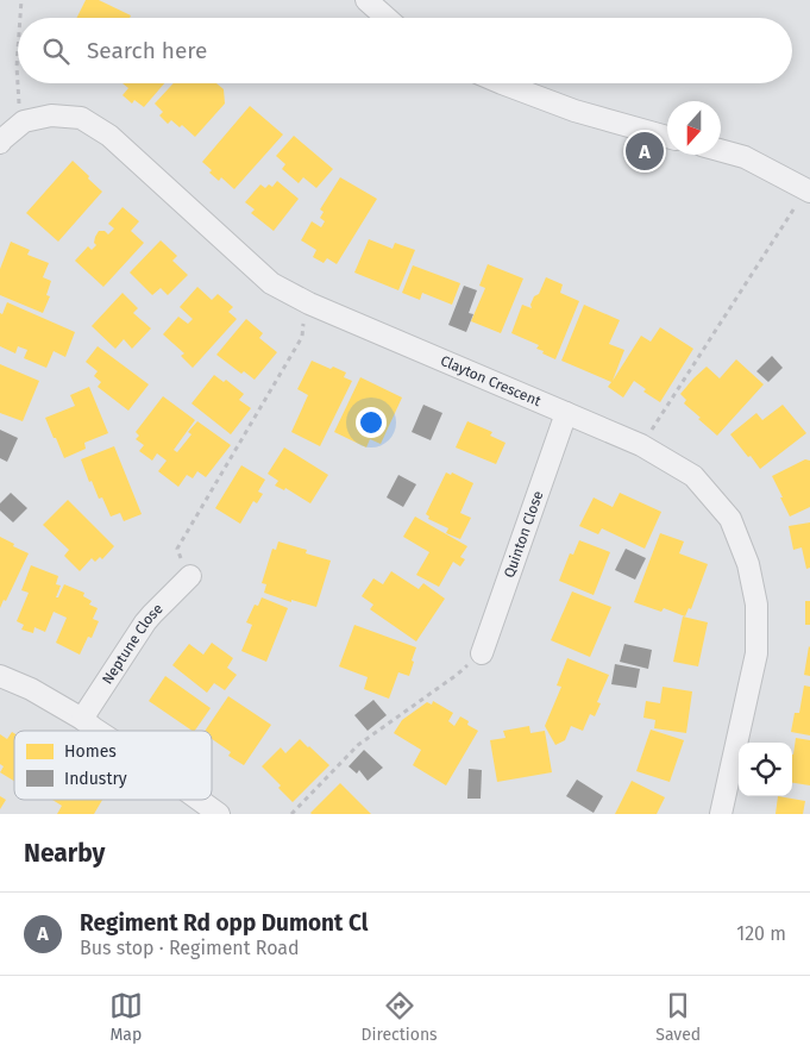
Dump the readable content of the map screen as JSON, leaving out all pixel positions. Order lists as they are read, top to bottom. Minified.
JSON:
{"streets":{"street":["Clayton Crescent","Quinton Close","Neptune Close"]},"crossings":[["Clayton Crescent","Quinton Close"]],"legend":["Homes","Industry"],"north":"bottom","page":{"search":"Search here","pins":"A","heading":"Nearby","list":[{"mark":"A","name":"Regiment Rd opp Dumont Cl","note":"Bus stop · Regiment Road","value":"120 m"}],"nav":["Map","Directions","Saved"]}}
